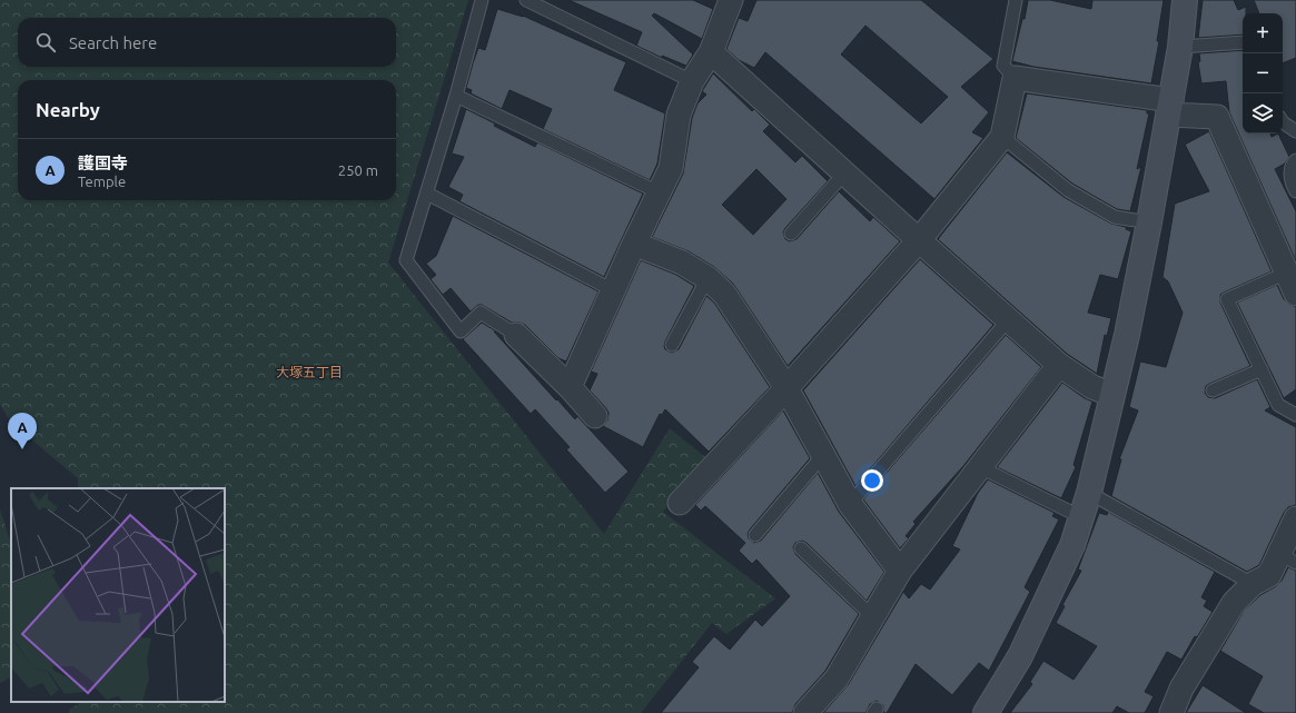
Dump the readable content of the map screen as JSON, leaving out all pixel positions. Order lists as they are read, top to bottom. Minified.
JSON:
{"districts":["大塚五丁目"],"page":{"map_buttons":["+","−"],"search":"Search here","heading":"Nearby","list":[{"mark":"A","name":"護国寺","note":"Temple","value":"250 m"}],"pins":"A"}}
